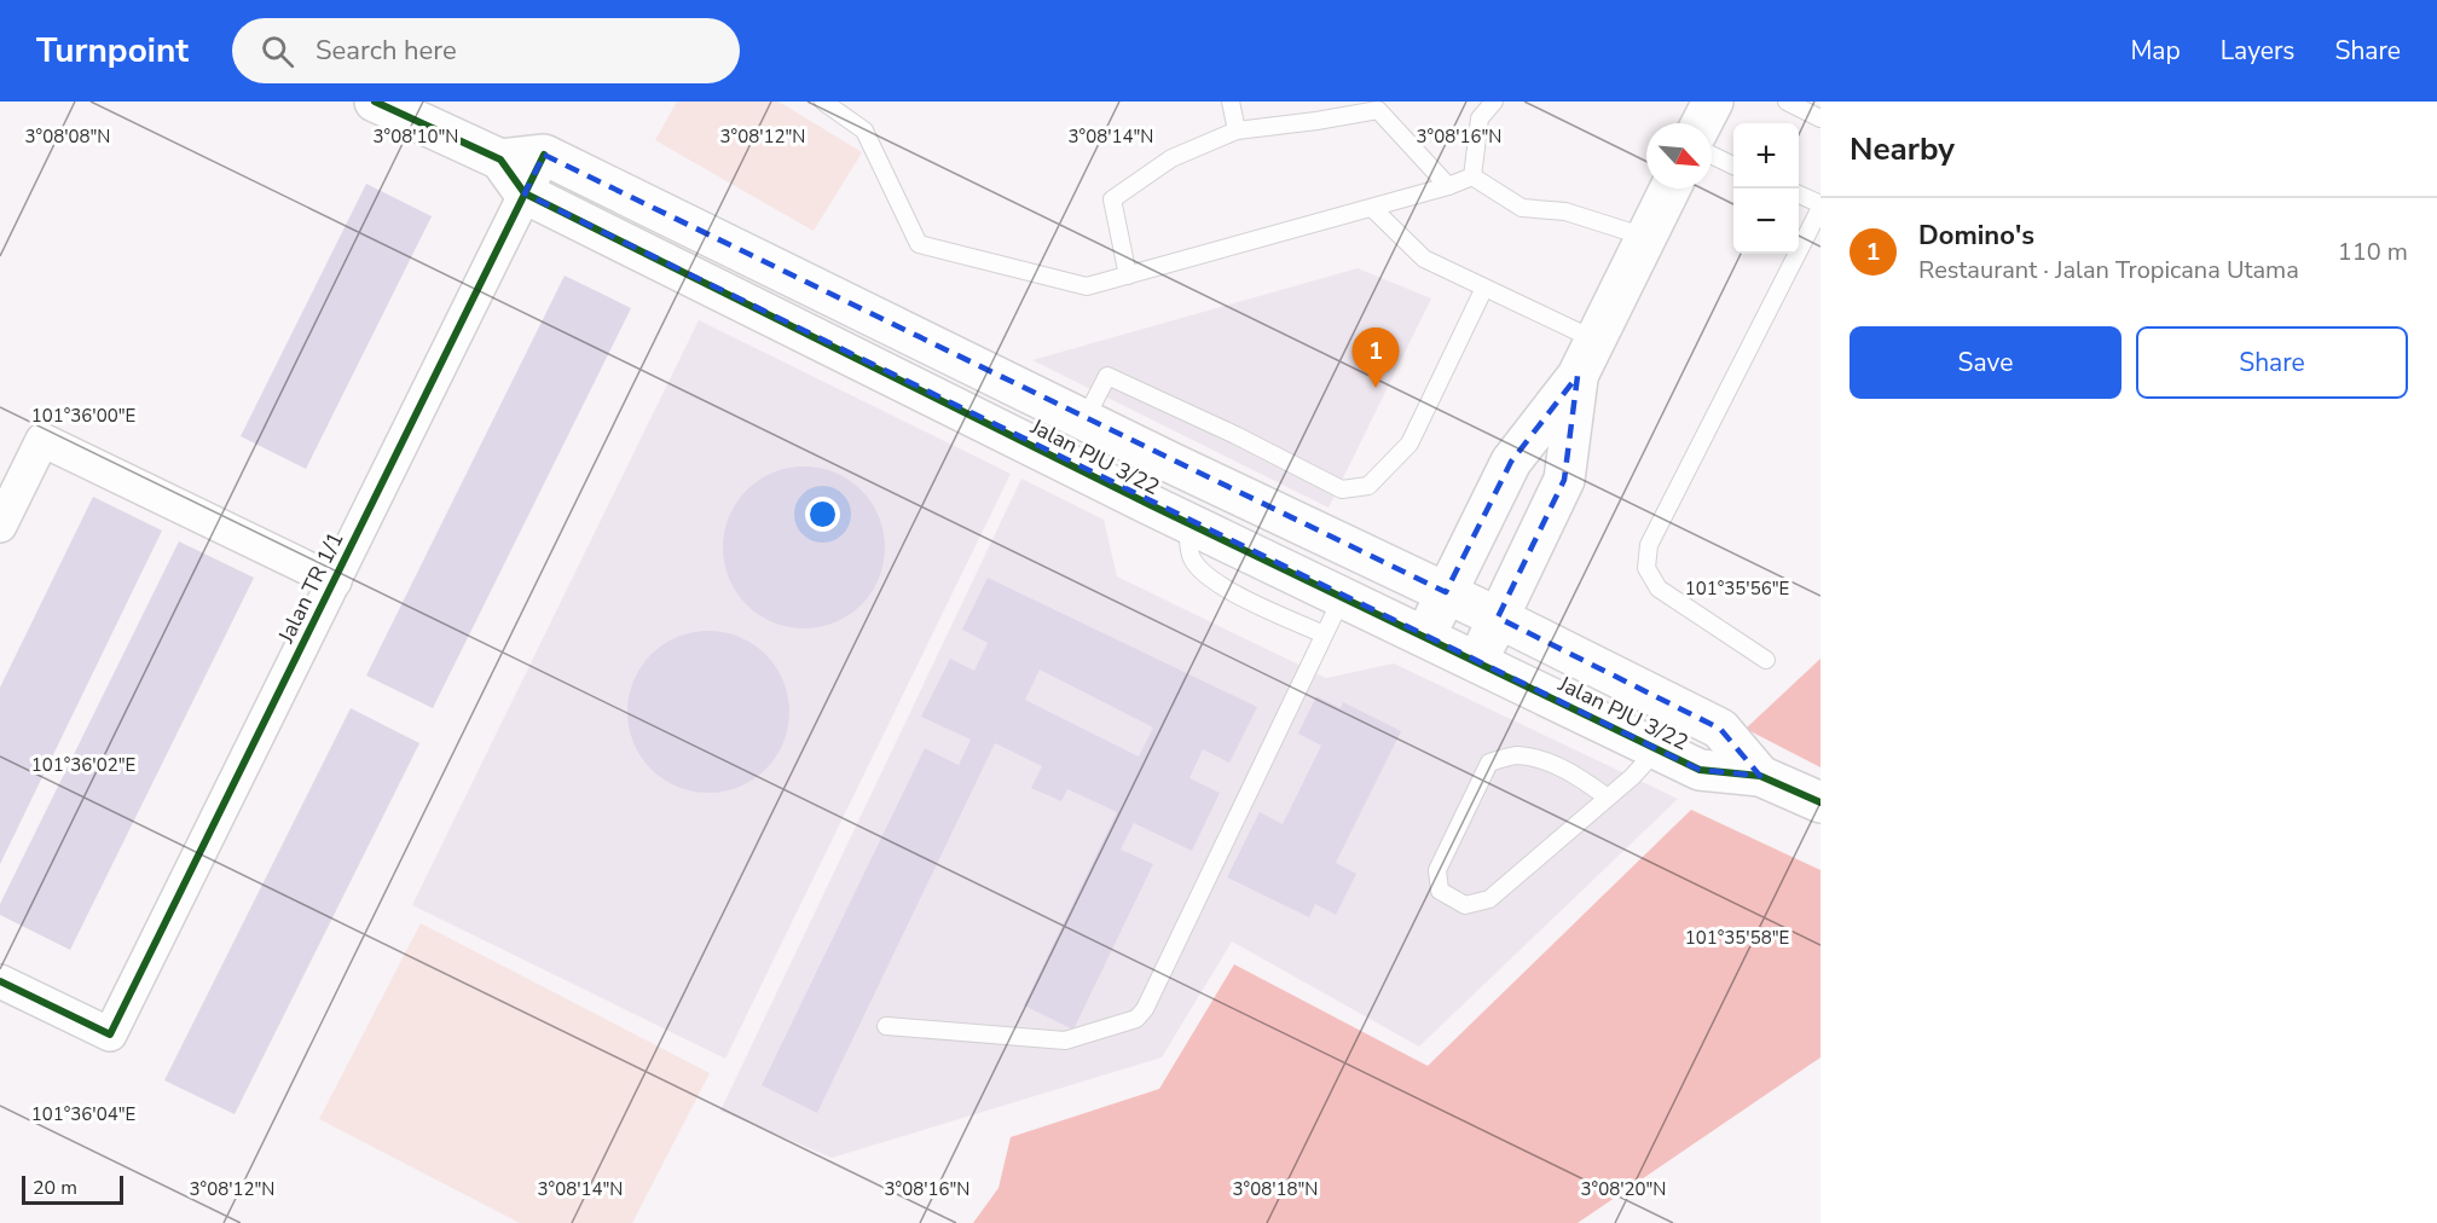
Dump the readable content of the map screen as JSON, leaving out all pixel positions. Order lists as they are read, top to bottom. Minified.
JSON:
{"streets":{"street":["Jalan PJU 3/22","Jalan TR 1/1"]},"crossings":[["Jalan PJU 3/22","Jalan TR 1/1"]],"scale_bar":"20 m","north":"bottom right","page":{"header":"Turnpoint","search":"Search here","nav":["Map","Layers","Share"],"heading":"Nearby","map_buttons":["+","−"],"list":[{"mark":"1","name":"Domino's","note":"Restaurant · Jalan Tropicana Utama","value":"110 m"}],"buttons":["Save","Share"],"pins":"1","scale":"20 m"},"coordinates":["3°08'08\"N","3°08'10\"N","3°08'12\"N","3°08'14\"N","3°08'16\"N","101°36'00\"E","101°35'56\"E","101°36'02\"E","101°35'58\"E","101°36'04\"E","3°08'18\"N","3°08'20\"N"]}
